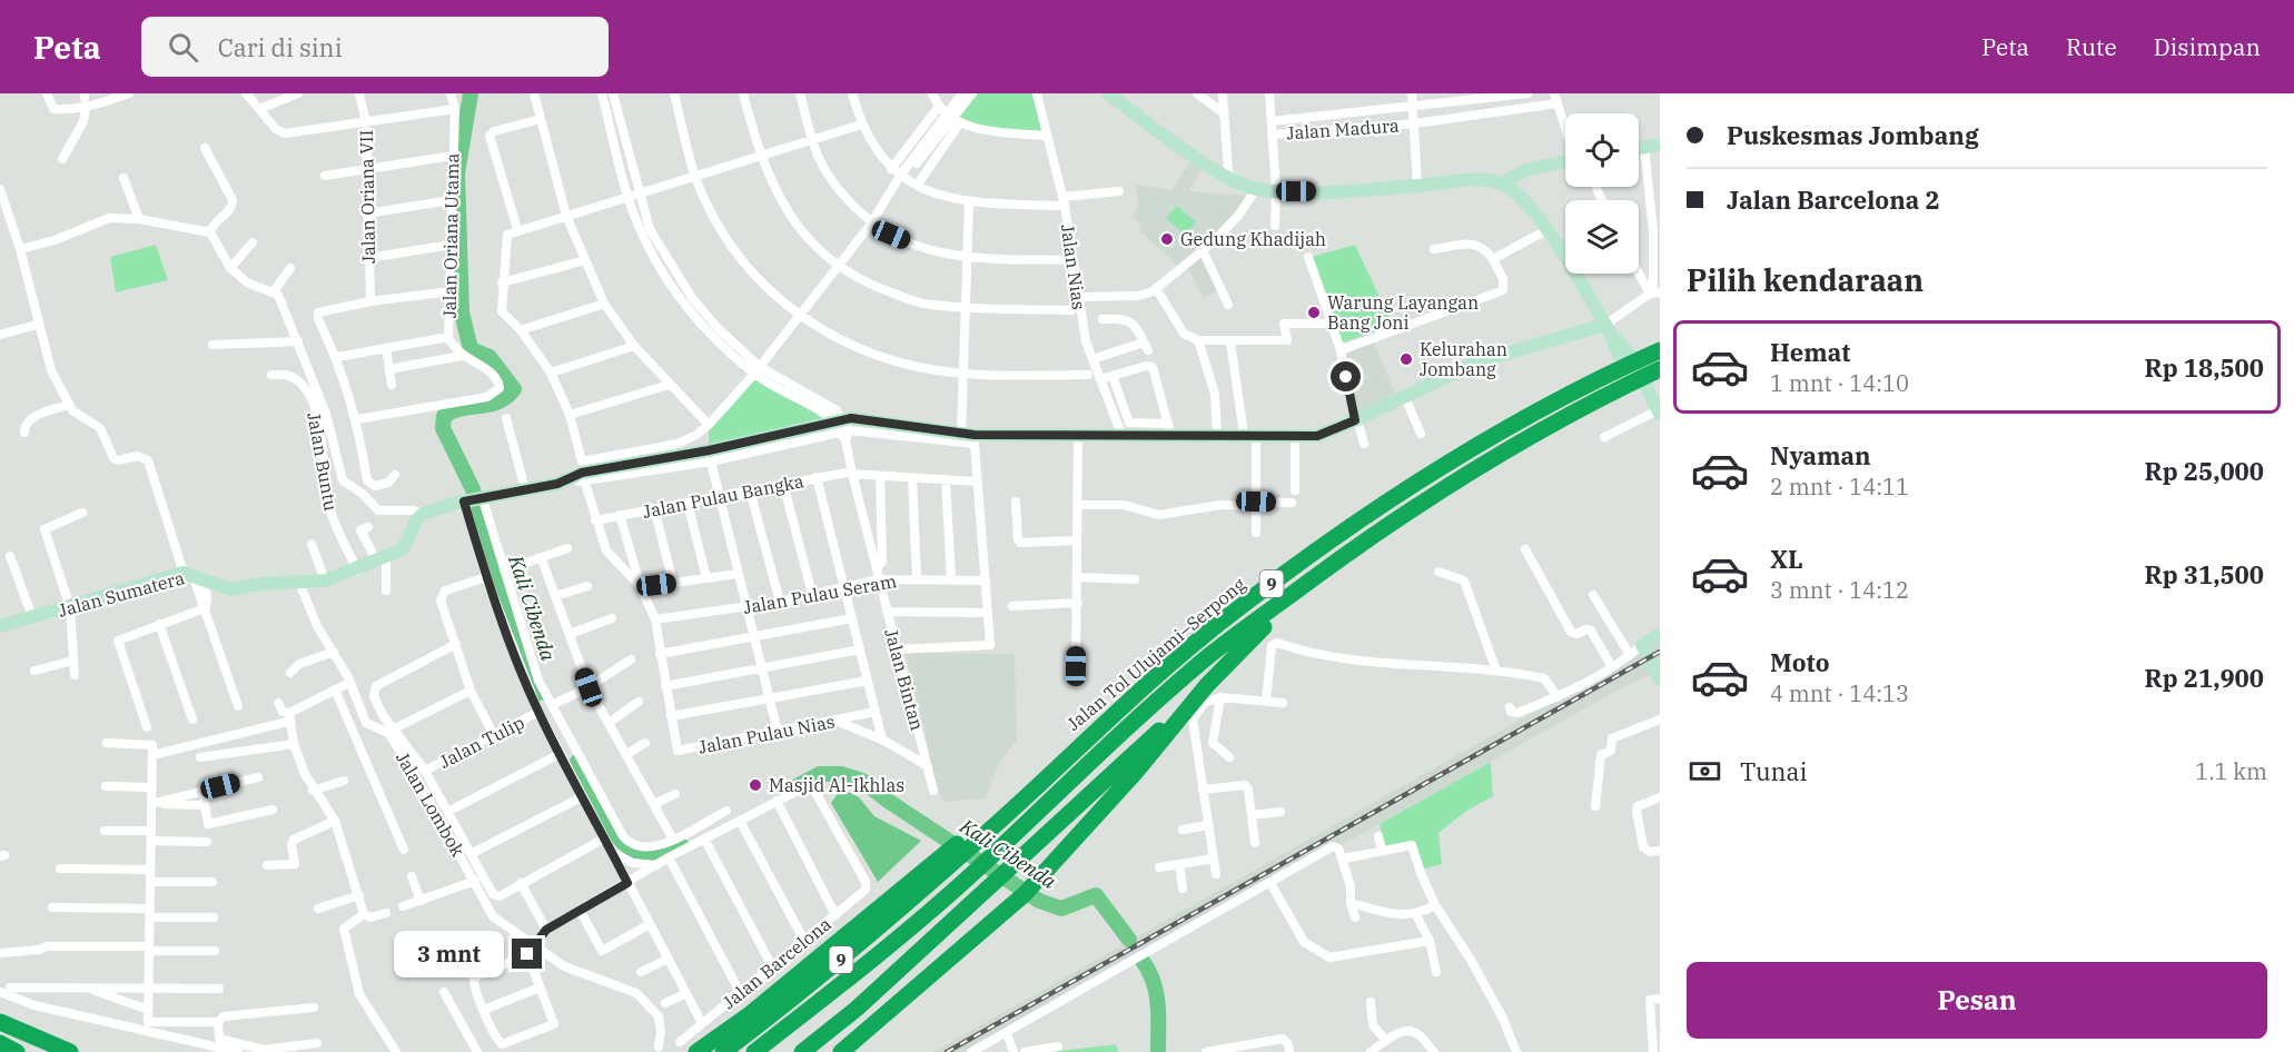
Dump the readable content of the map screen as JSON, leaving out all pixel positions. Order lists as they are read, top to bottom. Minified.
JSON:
{"streets":{"highway":["9","Jalan Tol Ulujami–Serpong"],"street":["Jalan Madura","Jalan Oriana VII","Jalan Oriana Utama","Jalan Nias","Jalan Buntu","Jalan Pulau Bangka","Jalan Sumatera","Jalan Pulau Seram","Jalan Bintan","Jalan Pulau Nias","Jalan Tulip","Jalan Lombok","Jalan Barcelona"]},"crossings":[["Jalan Buntu","Jalan Sumatera"],["Jalan Pulau Bangka","Jalan Bintan"],["Jalan Pulau Bangka","Jalan Pulau Nias"],["Jalan Sumatera","Jalan Lombok"],["Jalan Pulau Seram","Jalan Bintan"],["Jalan Pulau Seram","Jalan Pulau Nias"]],"water":["Kali Cibenda"],"places":["Gedung Khadijah","Warung Layangan Bang Joni","Kelurahan Jombang","Masjid Al-Ikhlas"],"page":{"header":"Peta","search":"Cari di sini","nav":["Peta","Rute","Disimpan"],"banner":["Puskesmas Jombang","Jalan Barcelona 2"],"heading":"Pilih kendaraan","list":[{"name":"Hemat","note":"1 mnt · 14:10","value":"Rp 18,500"},{"name":"Nyaman","note":"2 mnt · 14:11","value":"Rp 25,000"},{"name":"XL","note":"3 mnt · 14:12","value":"Rp 31,500"},{"name":"Moto","note":"4 mnt · 14:13","value":"Rp 21,900"}],"pay":["Tunai","1.1 km"],"bubble":"3 mnt","buttons":"Pesan"}}
